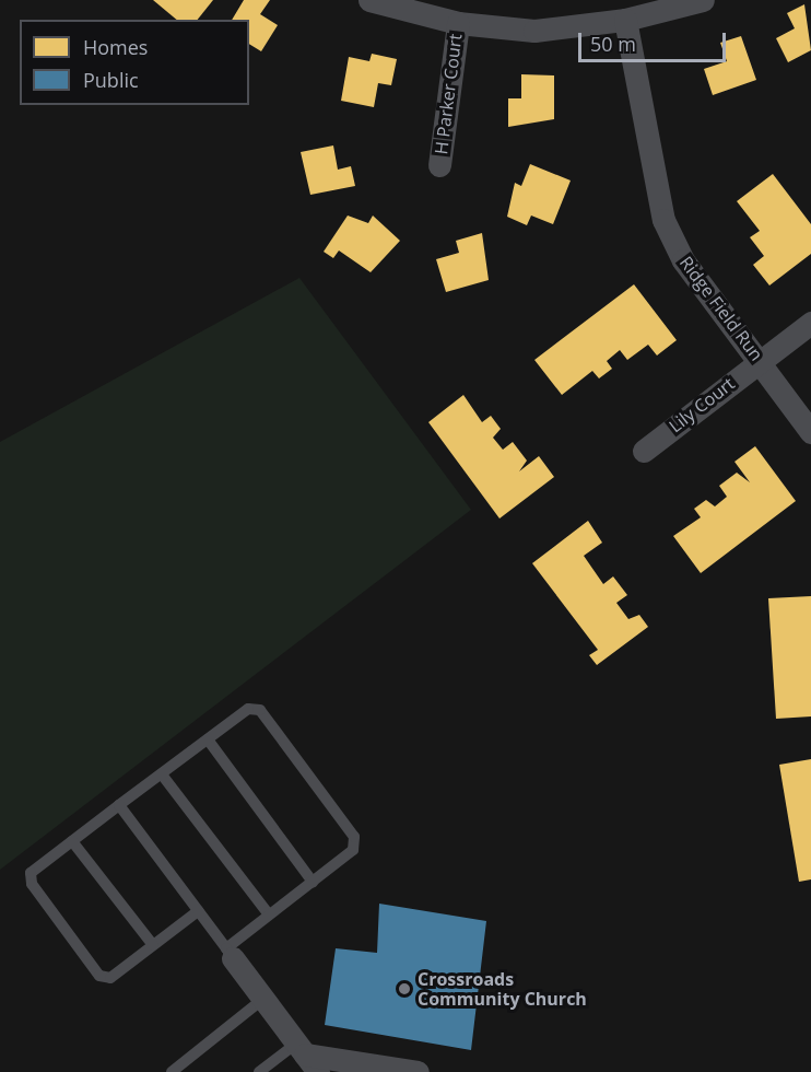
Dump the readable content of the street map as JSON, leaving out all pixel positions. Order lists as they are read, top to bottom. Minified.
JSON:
{"streets":{"street":["H Parker Court","Ridge Field Run","Lily Court"]},"crossings":[["Ridge Field Run","Lily Court"]],"places":["Crossroads Community Church"],"legend":["Homes","Public"],"scale_bar":"50 m"}
